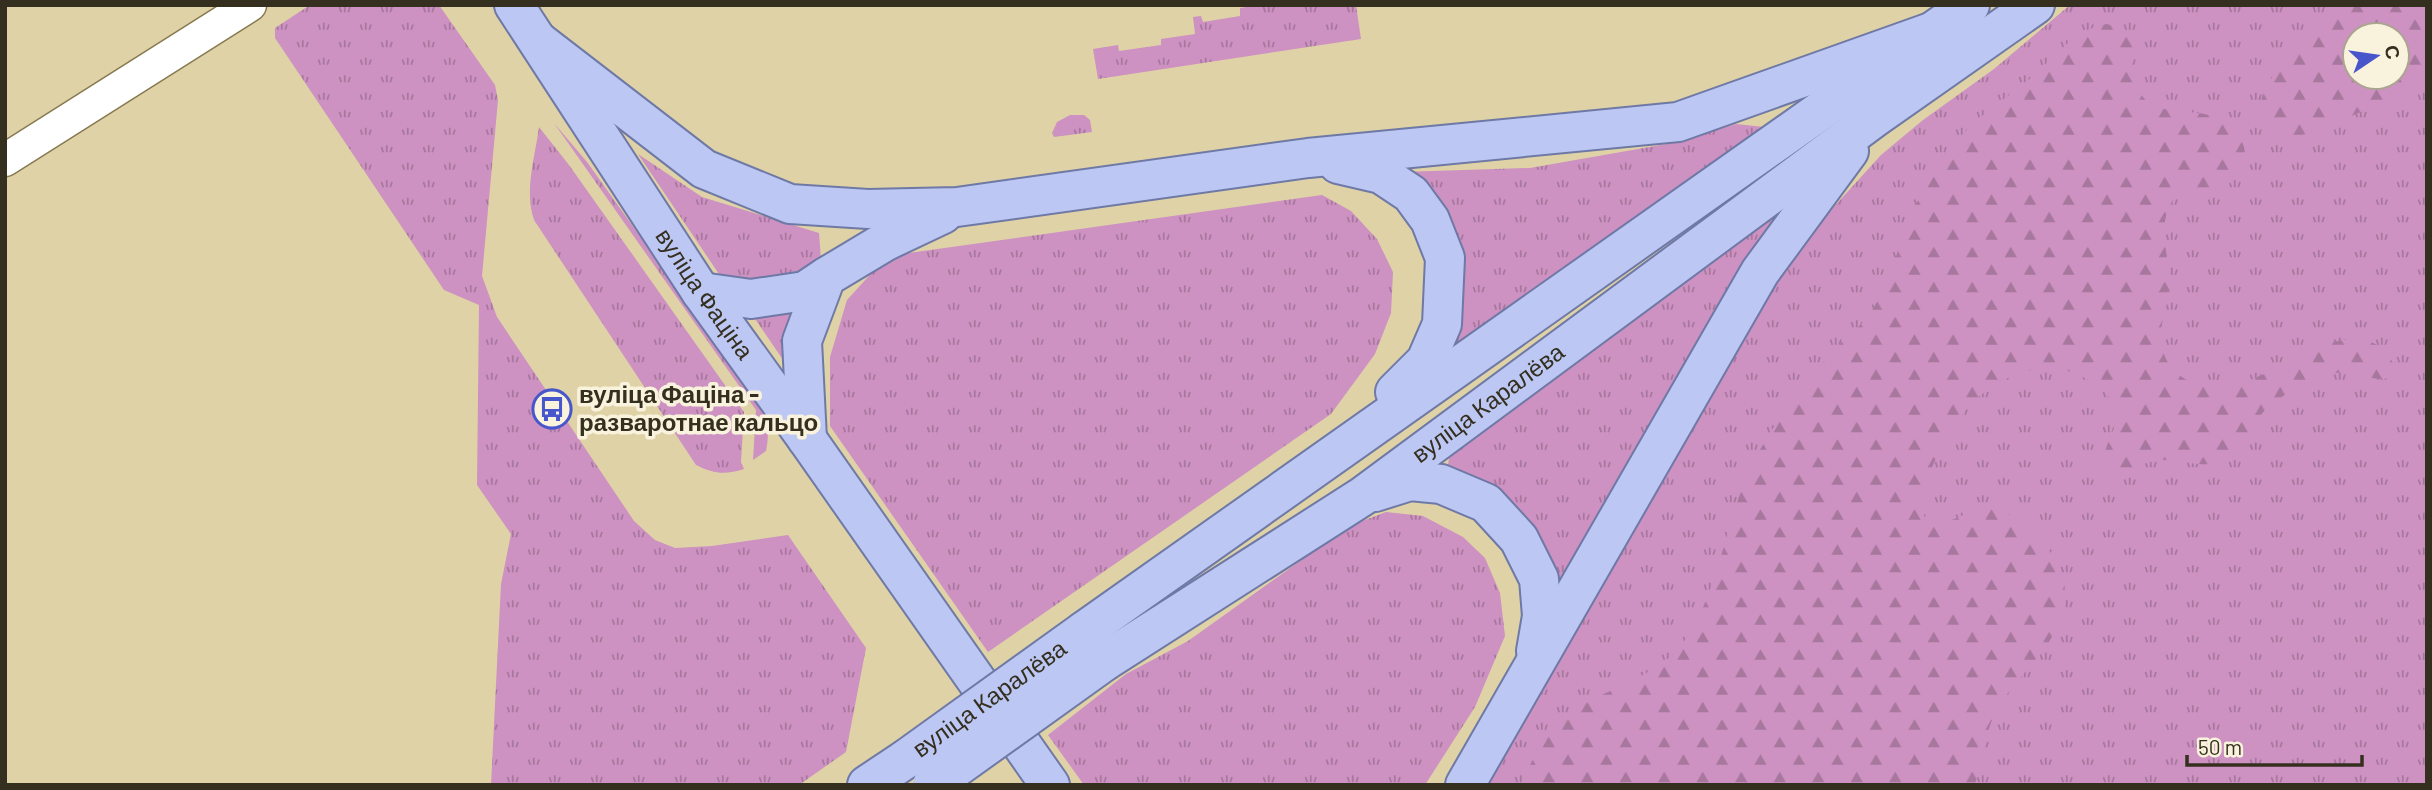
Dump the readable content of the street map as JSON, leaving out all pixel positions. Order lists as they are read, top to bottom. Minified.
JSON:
{"streets":{"main road":["вуліца Фаціна","вуліца Каралёва"]},"places":{"bus stop":["вуліца Фаціна - разваротнае кальцо"]},"scale_bar":"50 m","north":"right"}
